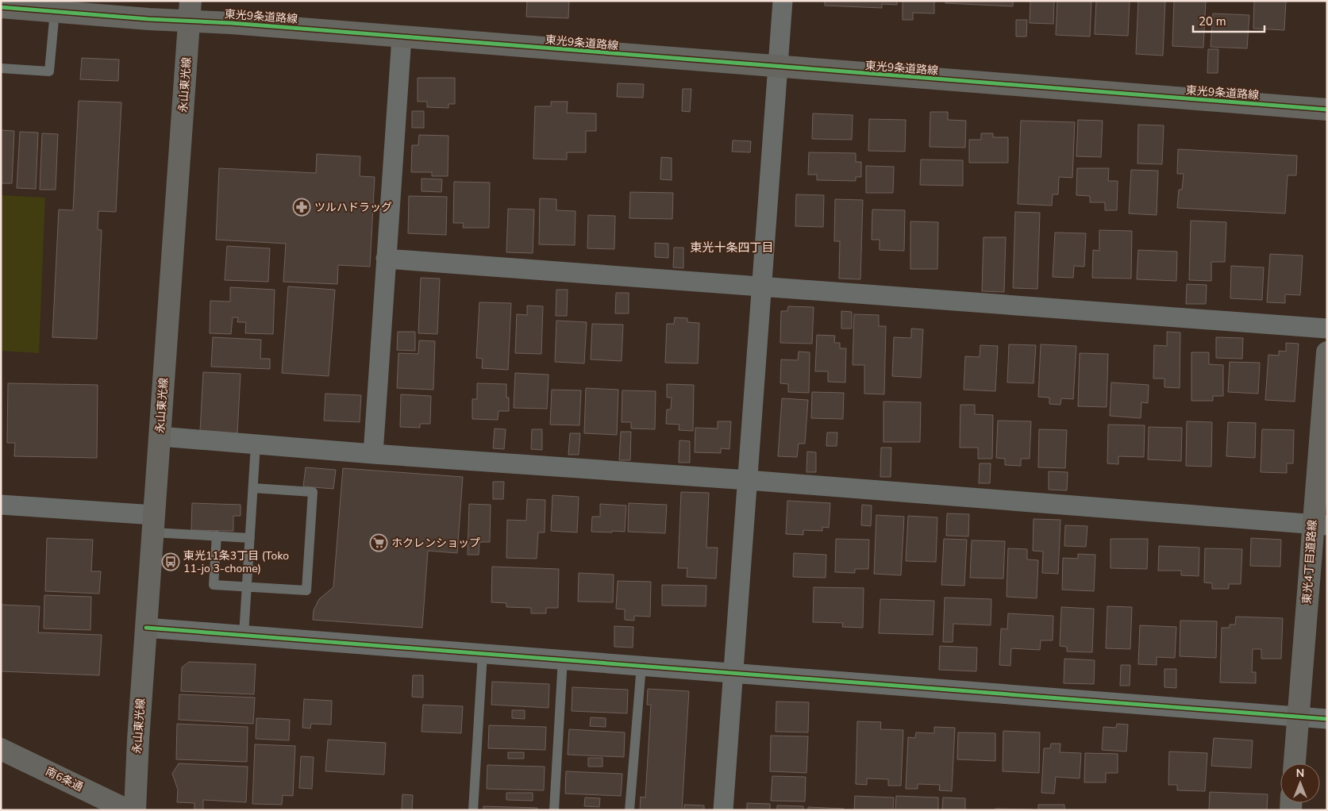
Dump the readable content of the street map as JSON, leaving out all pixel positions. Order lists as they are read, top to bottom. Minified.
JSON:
{"streets":{"street":["東光9条道路線","永山東光線","東光4丁目道路線","南6条通"]},"crossings":[["東光9条道路線","永山東光線"]],"districts":["東光十条四丁目"],"places":{"pharmacy":["ツルハドラッグ"],"supermarket":["ホクレンショップ"],"bus stop":["東光11条3丁目 (Toko 11-jo 3-chome)"]},"scale_bar":"20 m","north":"top"}
